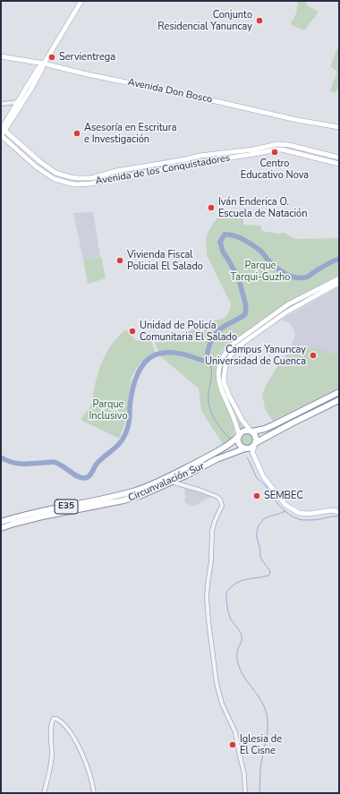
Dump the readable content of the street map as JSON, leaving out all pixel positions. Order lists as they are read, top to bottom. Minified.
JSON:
{"streets":{"highway":["Circunvalación Sur","E35"],"main road":["Avenida Don Bosco","Avenida de los Conquistadores"]},"parks":["Parque Tarqui-Guzho","Parque Inclusivo"],"places":["Conjunto Residencial Yanuncay","Servientrega","Asesoría en Escritura e Investigación","Centro Educativo Nova","Iván Enderica O. Escuela de Natación","Vivienda Fiscal Policial El Salado","Unidad de Policía Comunitaria El Salado","Campus Yanuncay Universidad de Cuenca","SEMBEC","Iglesia de El Cisne"]}
